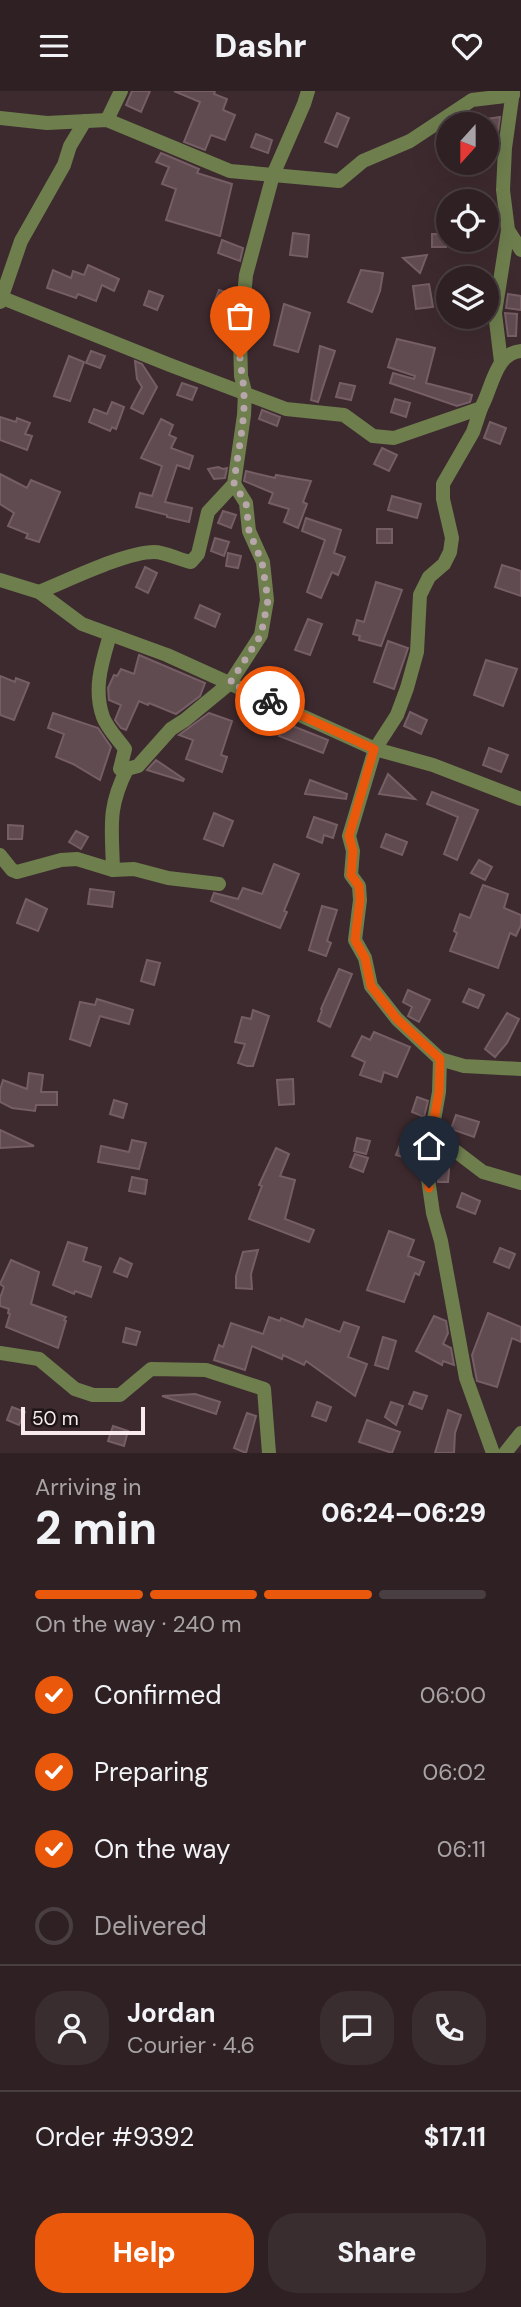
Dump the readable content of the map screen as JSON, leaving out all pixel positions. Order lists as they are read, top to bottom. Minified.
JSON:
{"scale_bar":"50 m","north":"bottom","page":{"header":"Dashr","scale":"50 m","heading":["2 min","Arriving in","06:24–06:29"],"panel":["Jordan","Courier · 4.6","Order #9392","$17.11"],"bar":"On the way · 240 m","list":[["Confirmed","06:00"],["Preparing","06:02"],["On the way","06:11"],"Delivered"],"buttons":["Help","Share"]}}
